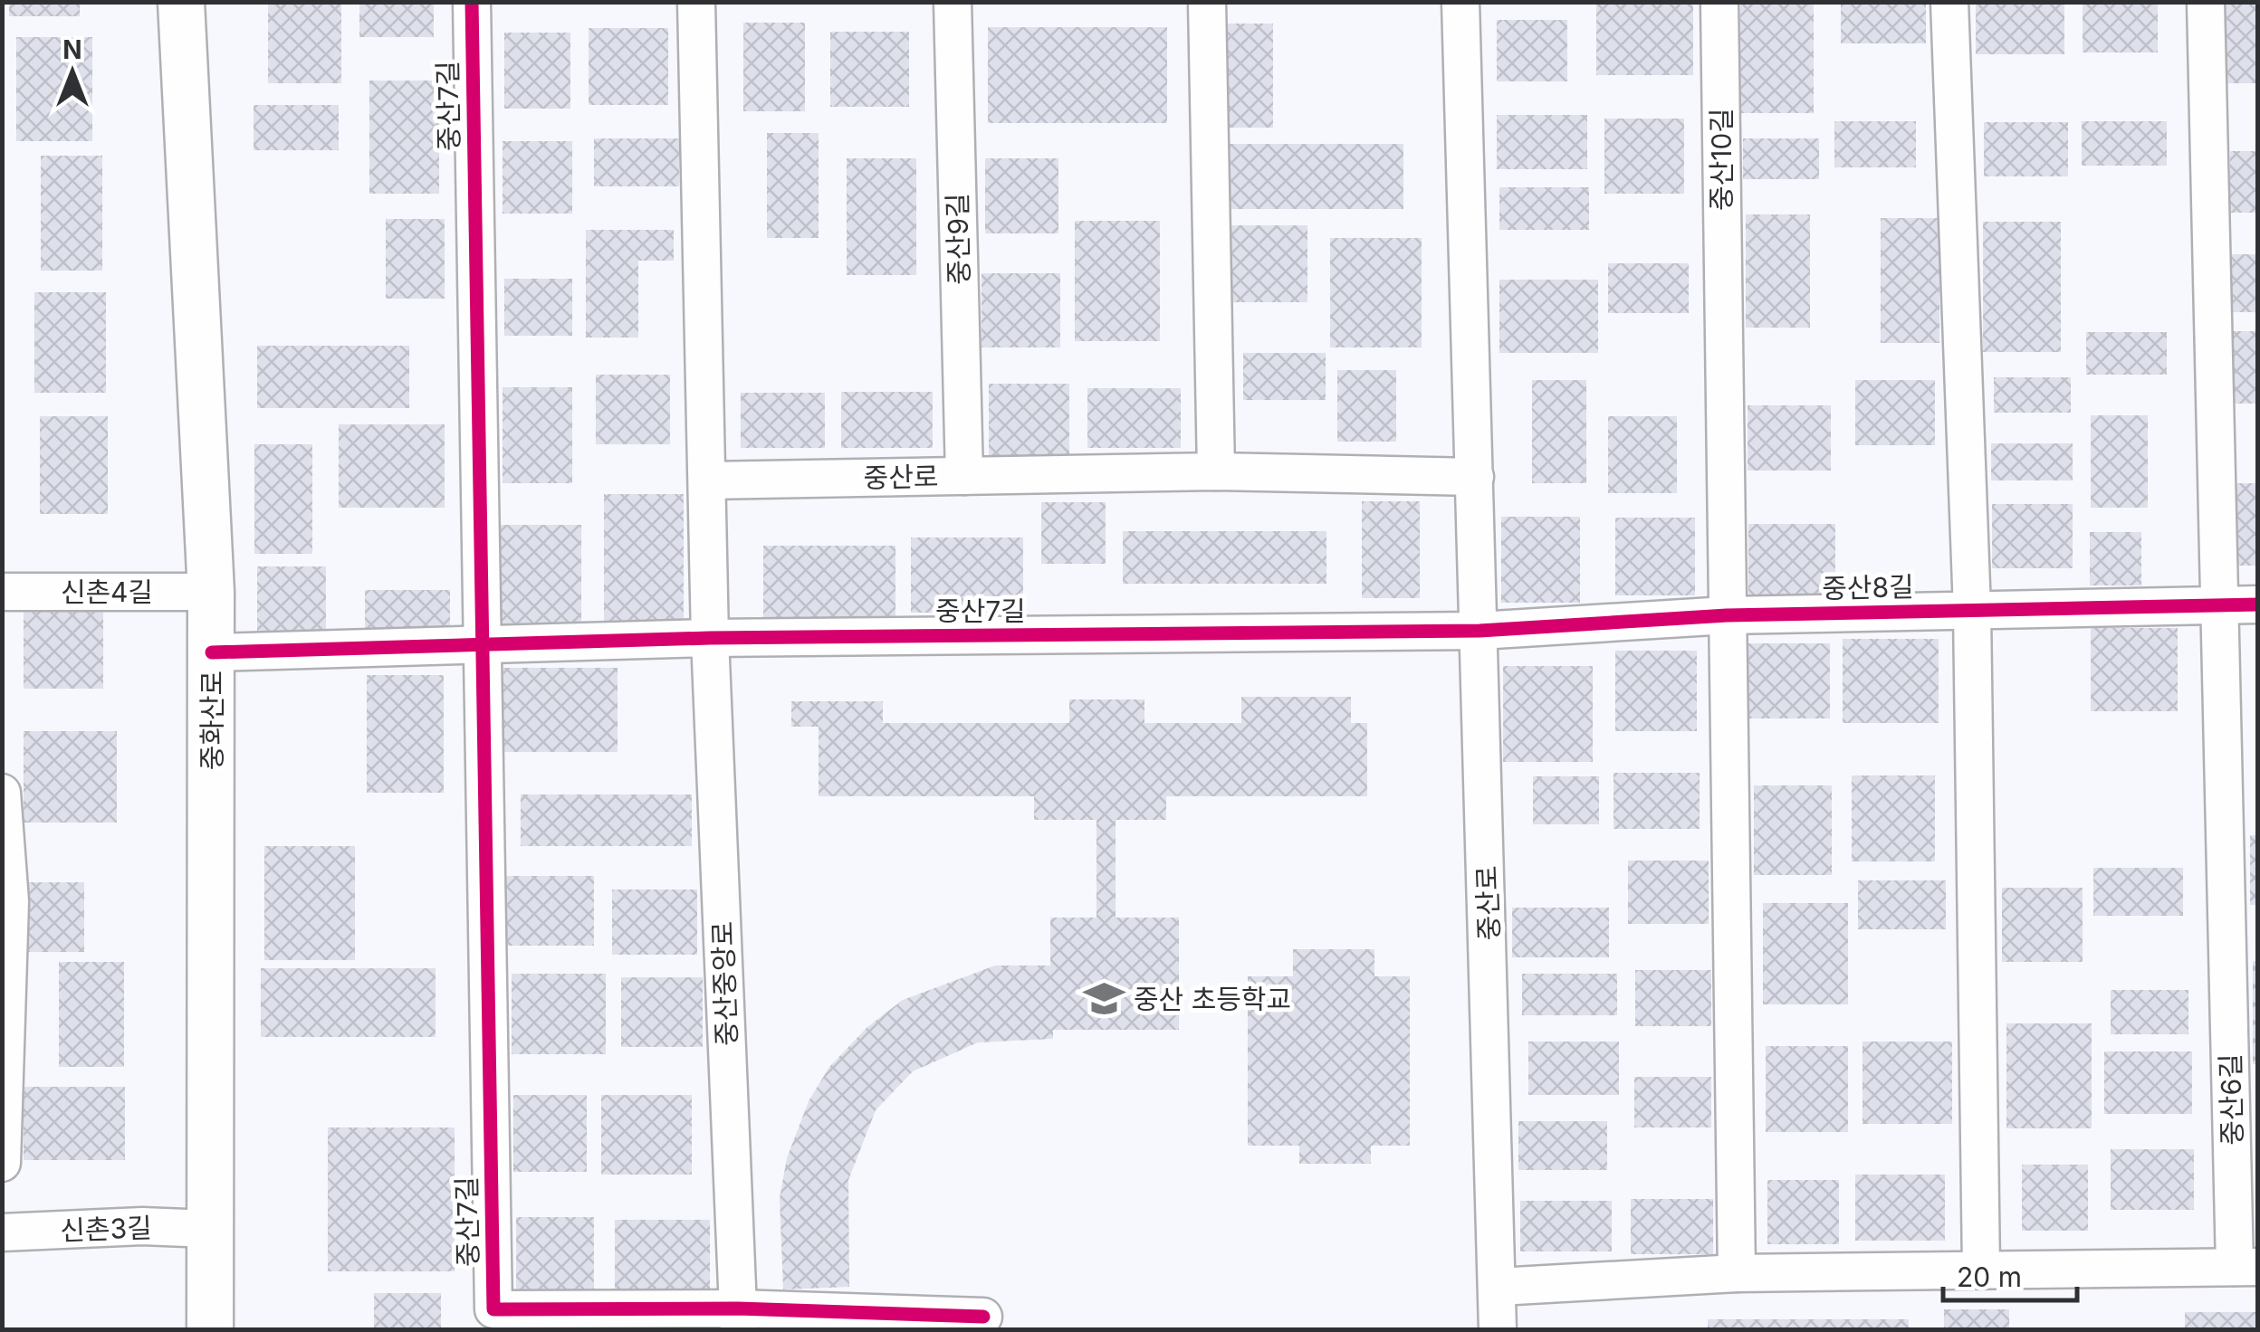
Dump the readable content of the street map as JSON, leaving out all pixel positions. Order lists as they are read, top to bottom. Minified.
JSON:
{"streets":{"street":["중산7길","중산10길","중산9길","중산로","중산8길","신촌4길","중화산로","중산중앙로","중산6길","신촌3길"]},"crossings":[["중산7길","중산로"],["중산7길","중산8길"],["중산7길","중화산로"],["중산7길","중산중앙로"],["중산10길","중산8길"],["중산9길","중산로"],["중산로","중산8길"],["중산로","중산6길"],["중산8길","중산6길"],["신촌4길","중화산로"],["중화산로","신촌3길"]],"places":{"school or university":["중산 초등학교"]},"scale_bar":"20 m","north":"top"}
